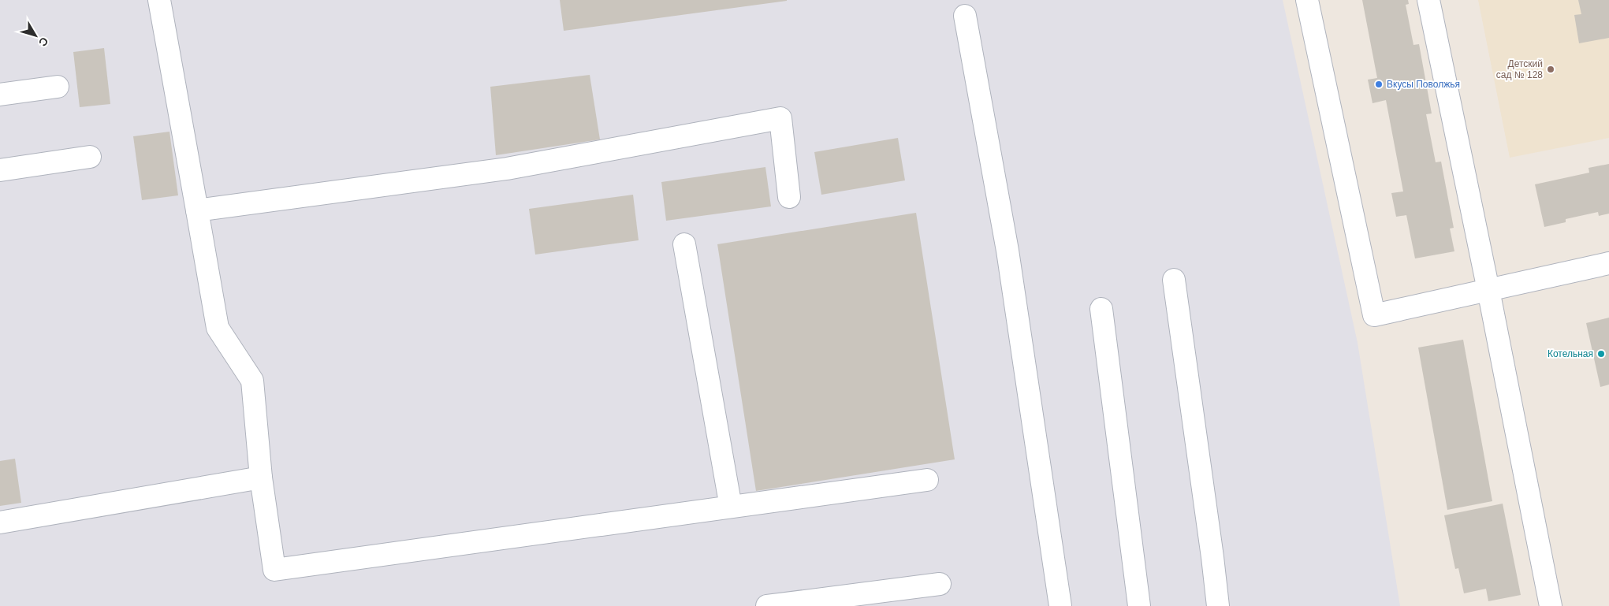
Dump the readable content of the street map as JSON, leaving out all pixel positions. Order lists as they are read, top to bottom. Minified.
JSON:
{"places":["Детский сад № 128","Вкусы Поволжья","Котельная"],"north":"bottom right"}
